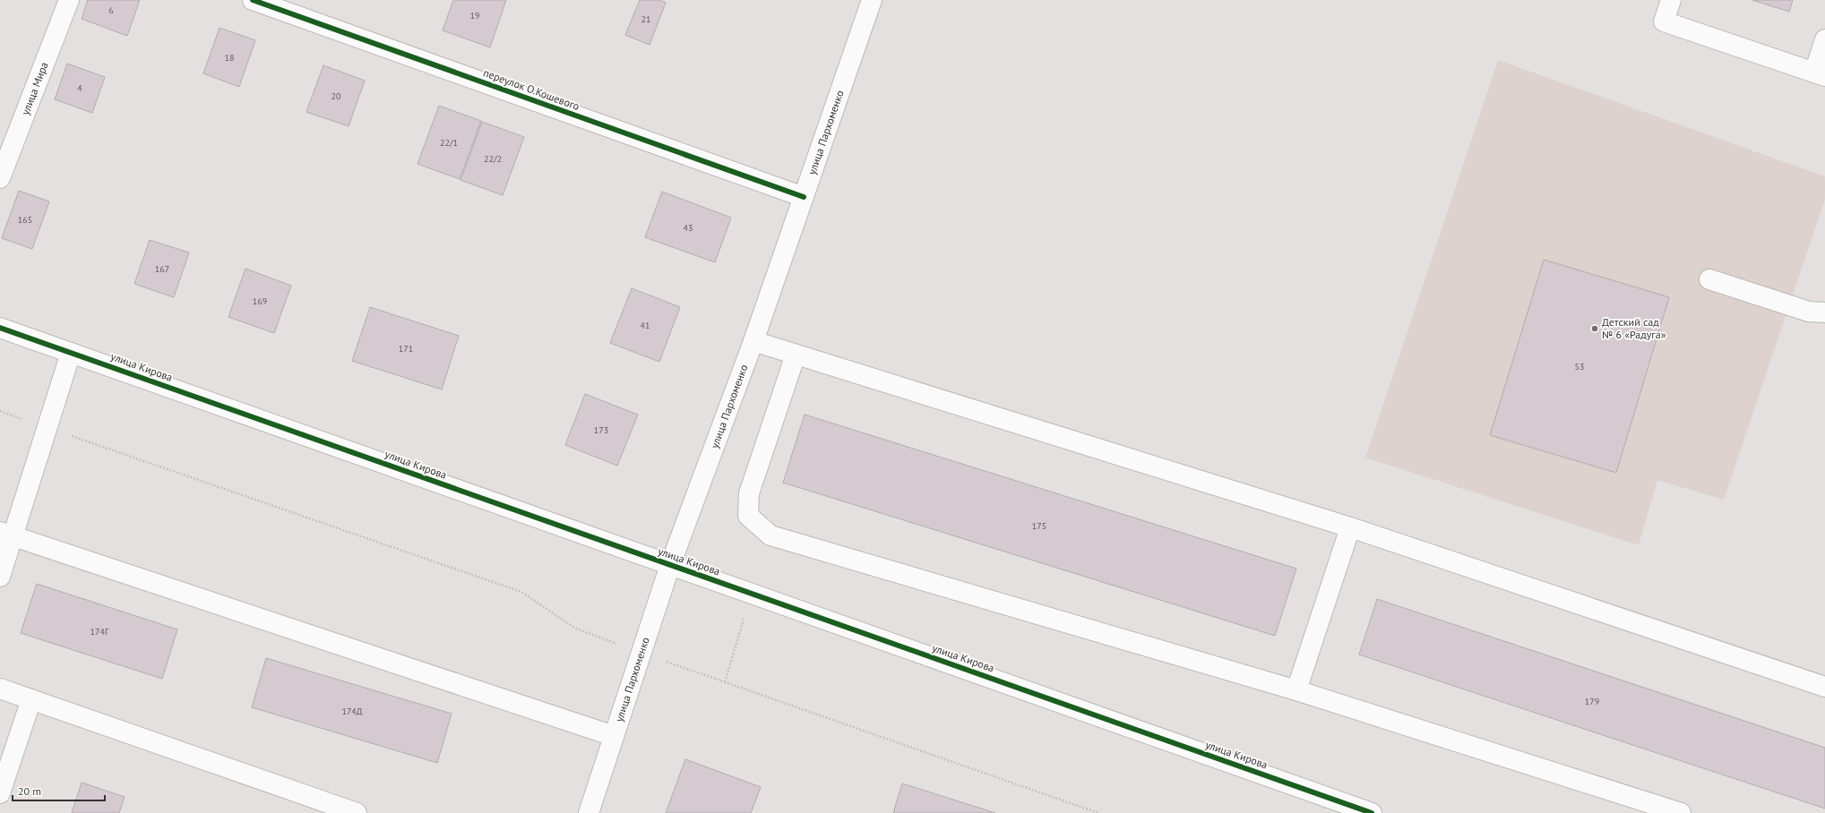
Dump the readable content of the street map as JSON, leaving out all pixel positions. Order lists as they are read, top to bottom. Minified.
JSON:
{"streets":{"street":["улица Мира","переулок О.Кошевого","улица Пархоменко","улица Кирова"]},"crossings":[["переулок О.Кошевого","улица Пархоменко"],["улица Пархоменко","улица Кирова"]],"places":["Детский сад № 6 «Радуга»"],"house_numbers":["6","19","21","18","4","20","22/1","22/2","165","43","167","169","41","171","53","173","175","174Г","179","174Д"],"scale_bar":"20 m"}
